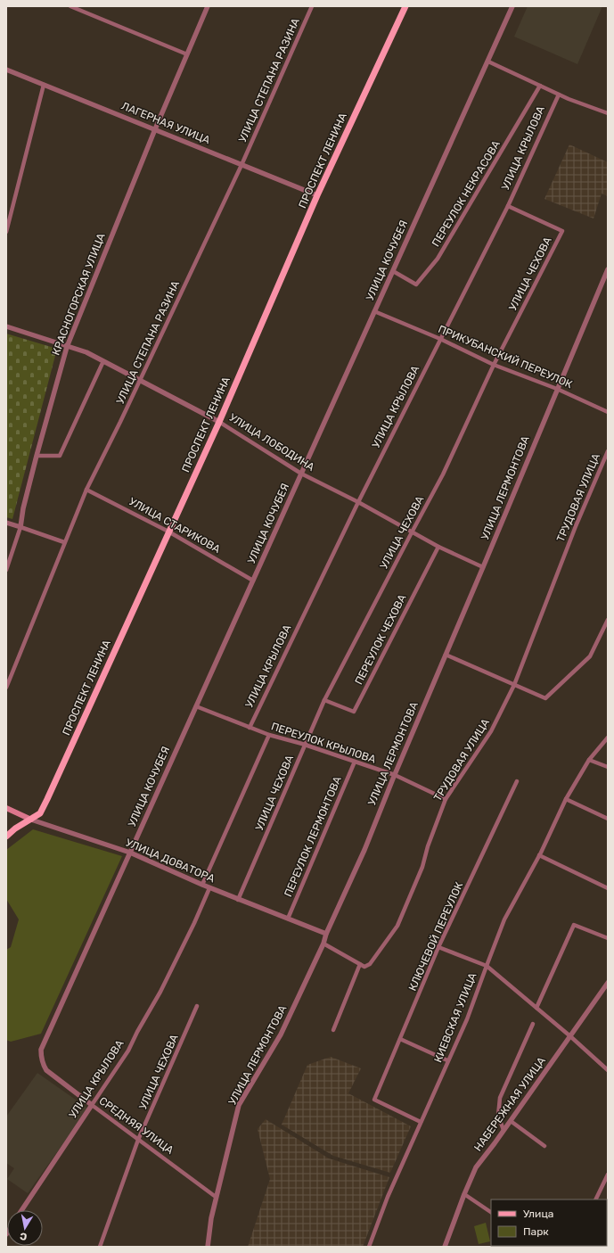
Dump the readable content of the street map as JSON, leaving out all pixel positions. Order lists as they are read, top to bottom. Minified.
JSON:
{"streets":{"main road":["ПРОСПЕКТ ЛЕНИНА","УЛИЦА ДОВАТОРА"],"street":["УЛИЦА СТЕПАНА РАЗИНА","ЛАГЕРНАЯ УЛИЦА","УЛИЦА КРЫЛОВА","ПЕРЕУЛОК НЕКРАСОВА","УЛИЦА КОЧУБЕЯ","УЛИЦА ЧЕХОВА","КРАСНОГОРСКАЯ УЛИЦА","ПРИКУБАНСКИЙ ПЕРЕУЛОК","УЛИЦА ЛОБОДИНА","УЛИЦА ЛЕРМОНТОВА","ТРУДОВАЯ УЛИЦА","УЛИЦА СТАРИКОВА","ПЕРЕУЛОК ЧЕХОВА","ПЕРЕУЛОК КРЫЛОВА","ПЕРЕУЛОК ЛЕРМОНТОВА","КЛЮЧЕВОЙ ПЕРЕУЛОК","КИЕВСКАЯ УЛИЦА","НАБЕРЕЖНАЯ УЛИЦА","СРЕДНЯЯ УЛИЦА"]},"crossings":[["УЛИЦА СТЕПАНА РАЗИНА","ЛАГЕРНАЯ УЛИЦА"],["УЛИЦА СТЕПАНА РАЗИНА","УЛИЦА ЛОБОДИНА"],["УЛИЦА СТЕПАНА РАЗИНА","УЛИЦА СТАРИКОВА"],["ЛАГЕРНАЯ УЛИЦА","ПРОСПЕКТ ЛЕНИНА"],["ЛАГЕРНАЯ УЛИЦА","КРАСНОГОРСКАЯ УЛИЦА"],["УЛИЦА КРЫЛОВА","УЛИЦА ЧЕХОВА"],["УЛИЦА КРЫЛОВА","ПРИКУБАНСКИЙ ПЕРЕУЛОК"],["УЛИЦА КРЫЛОВА","УЛИЦА ЛОБОДИНА"],["УЛИЦА КРЫЛОВА","ПЕРЕУЛОК КРЫЛОВА"],["УЛИЦА КРЫЛОВА","УЛИЦА ДОВАТОРА"],["УЛИЦА КРЫЛОВА","СРЕДНЯЯ УЛИЦА"],["ПРОСПЕКТ ЛЕНИНА","УЛИЦА ЛОБОДИНА"],["ПРОСПЕКТ ЛЕНИНА","УЛИЦА СТАРИКОВА"],["ПРОСПЕКТ ЛЕНИНА","УЛИЦА ДОВАТОРА"],["ПЕРЕУЛОК НЕКРАСОВА","УЛИЦА КОЧУБЕЯ"],["УЛИЦА КОЧУБЕЯ","ПРИКУБАНСКИЙ ПЕРЕУЛОК"],["УЛИЦА КОЧУБЕЯ","УЛИЦА ЛОБОДИНА"],["УЛИЦА КОЧУБЕЯ","УЛИЦА СТАРИКОВА"],["УЛИЦА КОЧУБЕЯ","ПЕРЕУЛОК КРЫЛОВА"],["УЛИЦА КОЧУБЕЯ","УЛИЦА ДОВАТОРА"],["УЛИЦА КОЧУБЕЯ","СРЕДНЯЯ УЛИЦА"],["УЛИЦА ЧЕХОВА","ПРИКУБАНСКИЙ ПЕРЕУЛОК"],["УЛИЦА ЧЕХОВА","УЛИЦА ЛОБОДИНА"],["УЛИЦА ЧЕХОВА","ПЕРЕУЛОК ЧЕХОВА"],["УЛИЦА ЧЕХОВА","ПЕРЕУЛОК КРЫЛОВА"],["УЛИЦА ЧЕХОВА","УЛИЦА ДОВАТОРА"],["УЛИЦА ЧЕХОВА","СРЕДНЯЯ УЛИЦА"],["КРАСНОГОРСКАЯ УЛИЦА","УЛИЦА ЛОБОДИНА"],["ПРИКУБАНСКИЙ ПЕРЕУЛОК","УЛИЦА ЛЕРМОНТОВА"],["УЛИЦА ЛОБОДИНА","УЛИЦА ЛЕРМОНТОВА"],["УЛИЦА ЛОБОДИНА","ПЕРЕУЛОК ЧЕХОВА"],["УЛИЦА ЛЕРМОНТОВА","ПЕРЕУЛОК КРЫЛОВА"],["УЛИЦА ЛЕРМОНТОВА","УЛИЦА ДОВАТОРА"],["УЛИЦА ЛЕРМОНТОВА","СРЕДНЯЯ УЛИЦА"],["ТРУДОВАЯ УЛИЦА","ПЕРЕУЛОК КРЫЛОВА"],["ПЕРЕУЛОК КРЫЛОВА","ПЕРЕУЛОК ЛЕРМОНТОВА"],["ПЕРЕУЛОК ЛЕРМОНТОВА","УЛИЦА ДОВАТОРА"],["КЛЮЧЕВОЙ ПЕРЕУЛОК","КИЕВСКАЯ УЛИЦА"]],"legend":["Улица","Парк"],"north":"bottom"}
